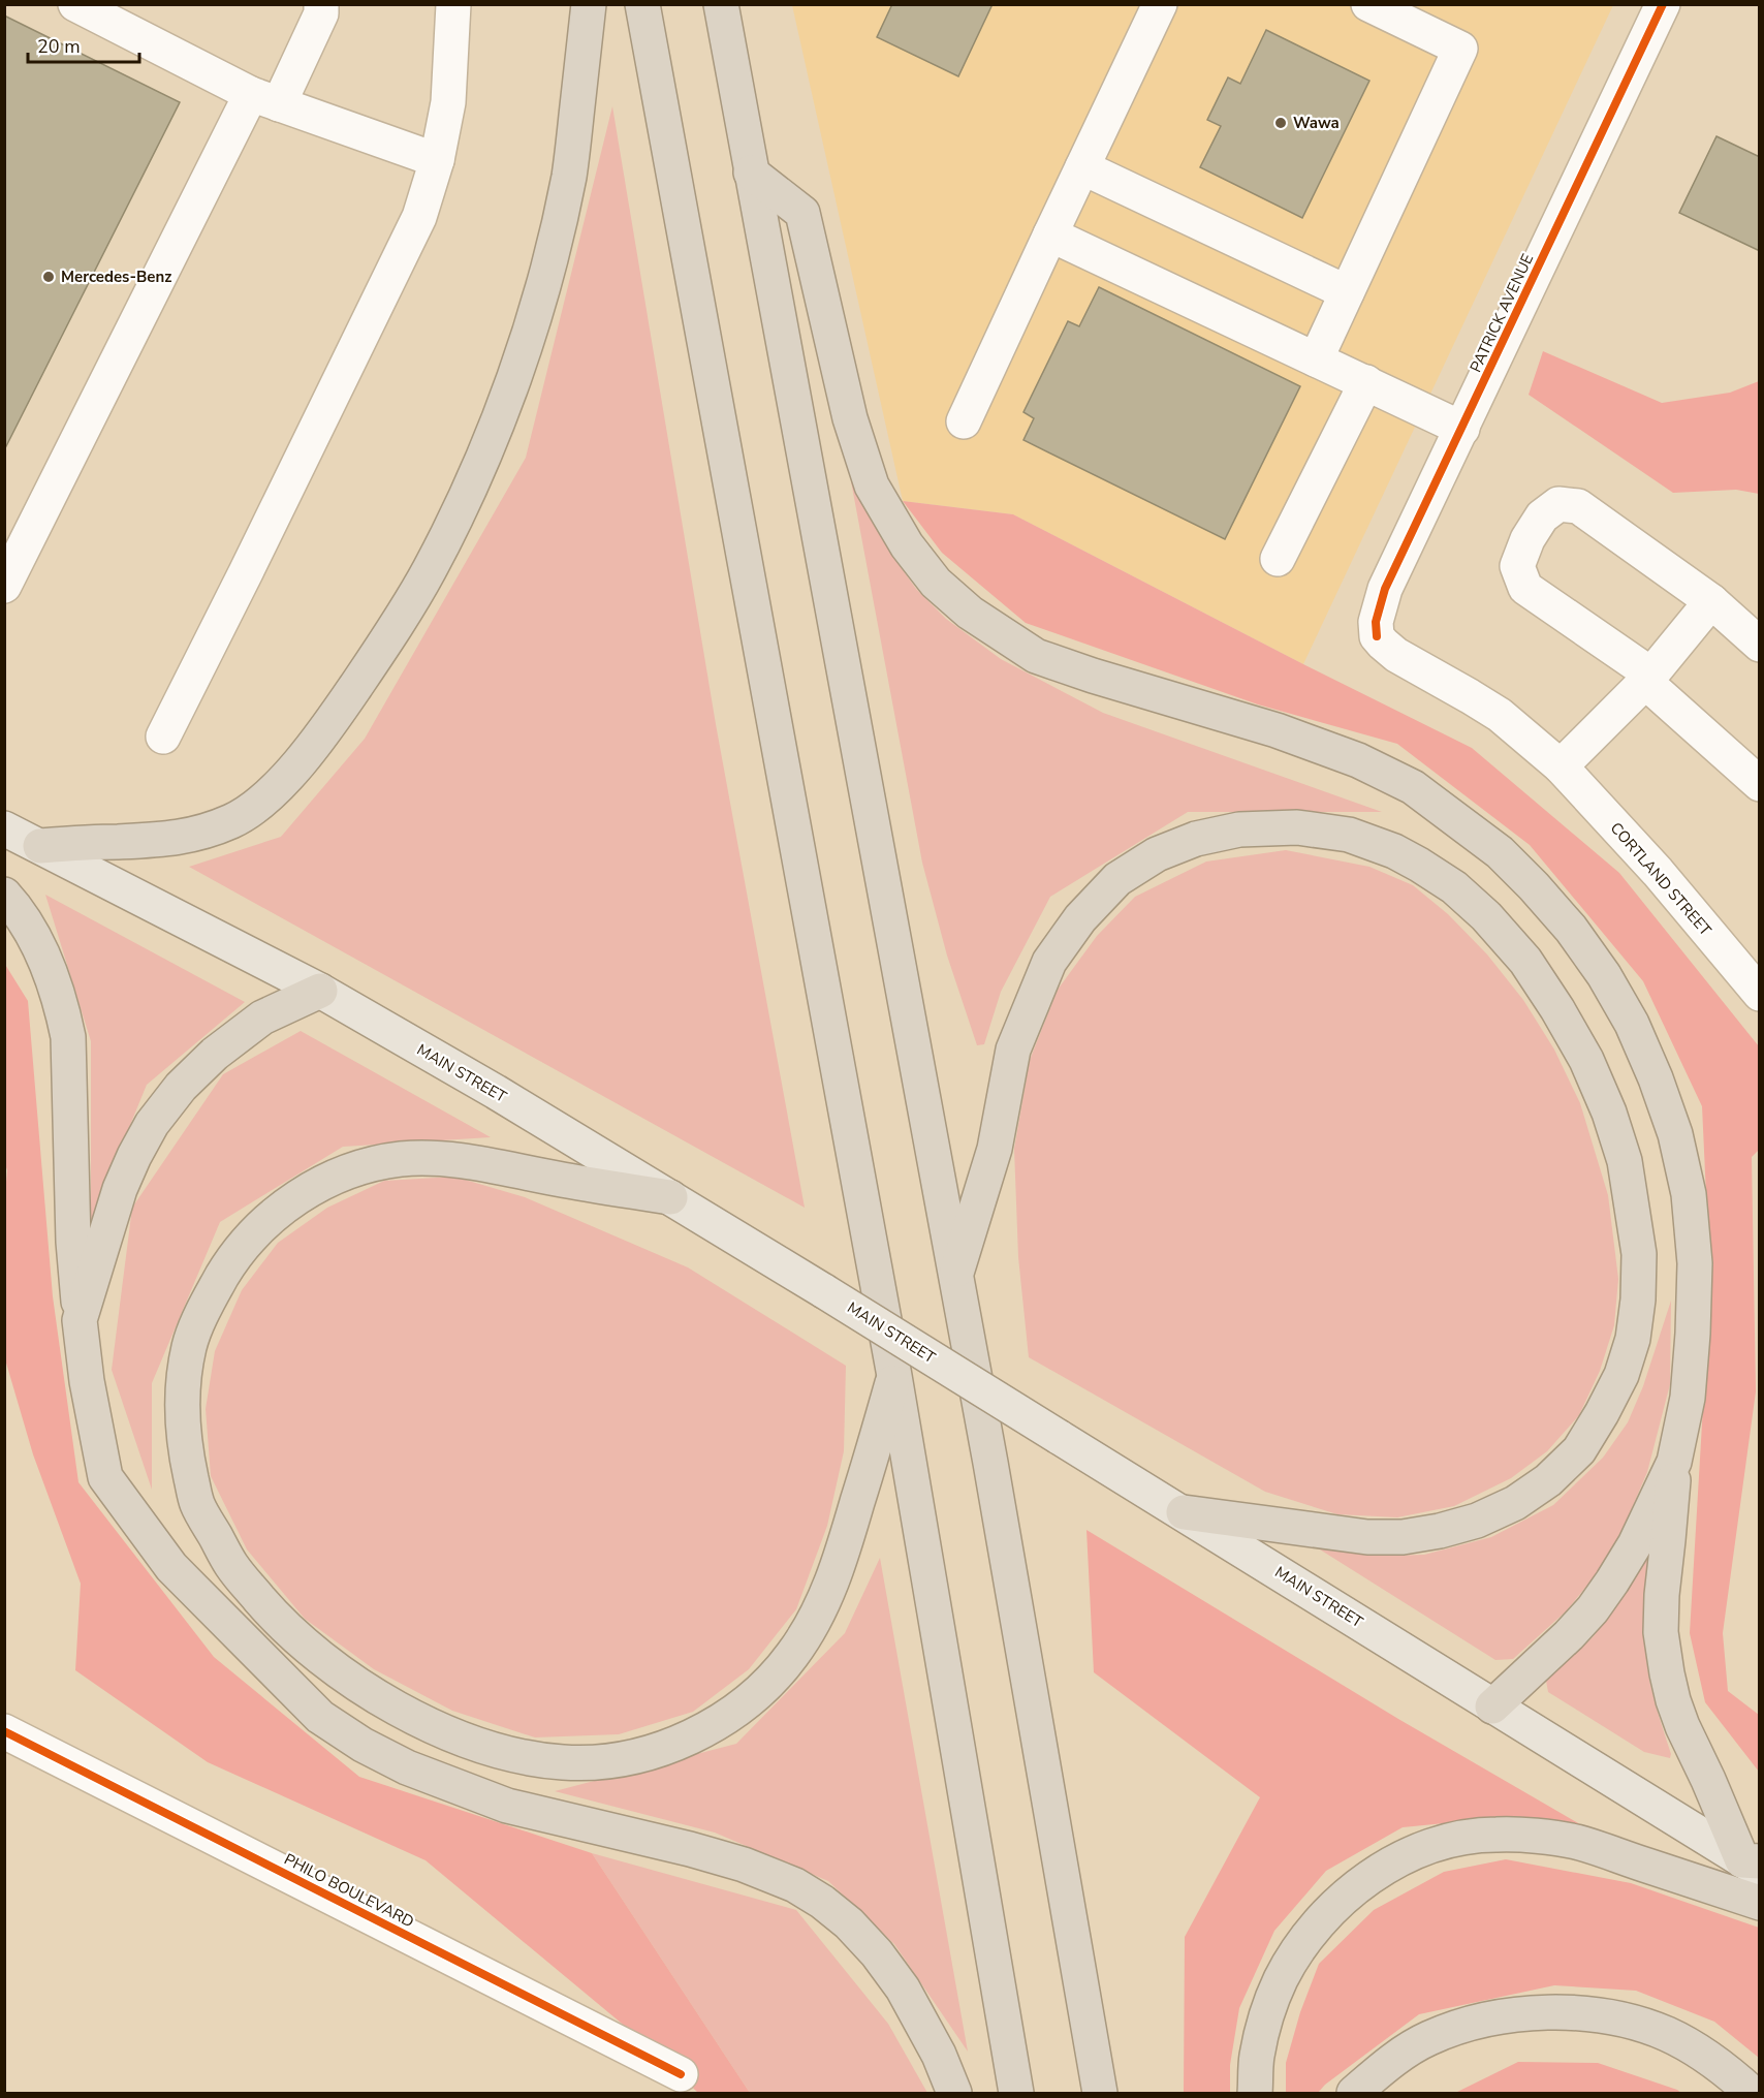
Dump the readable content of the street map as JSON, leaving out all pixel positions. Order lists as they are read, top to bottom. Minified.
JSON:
{"streets":{"main road":["MAIN STREET"],"street":["PATRICK AVENUE","CORTLAND STREET","PHILO BOULEVARD"]},"crossings":[["PATRICK AVENUE","CORTLAND STREET"]],"places":["Wawa","Mercedes-Benz"],"scale_bar":"20 m"}
